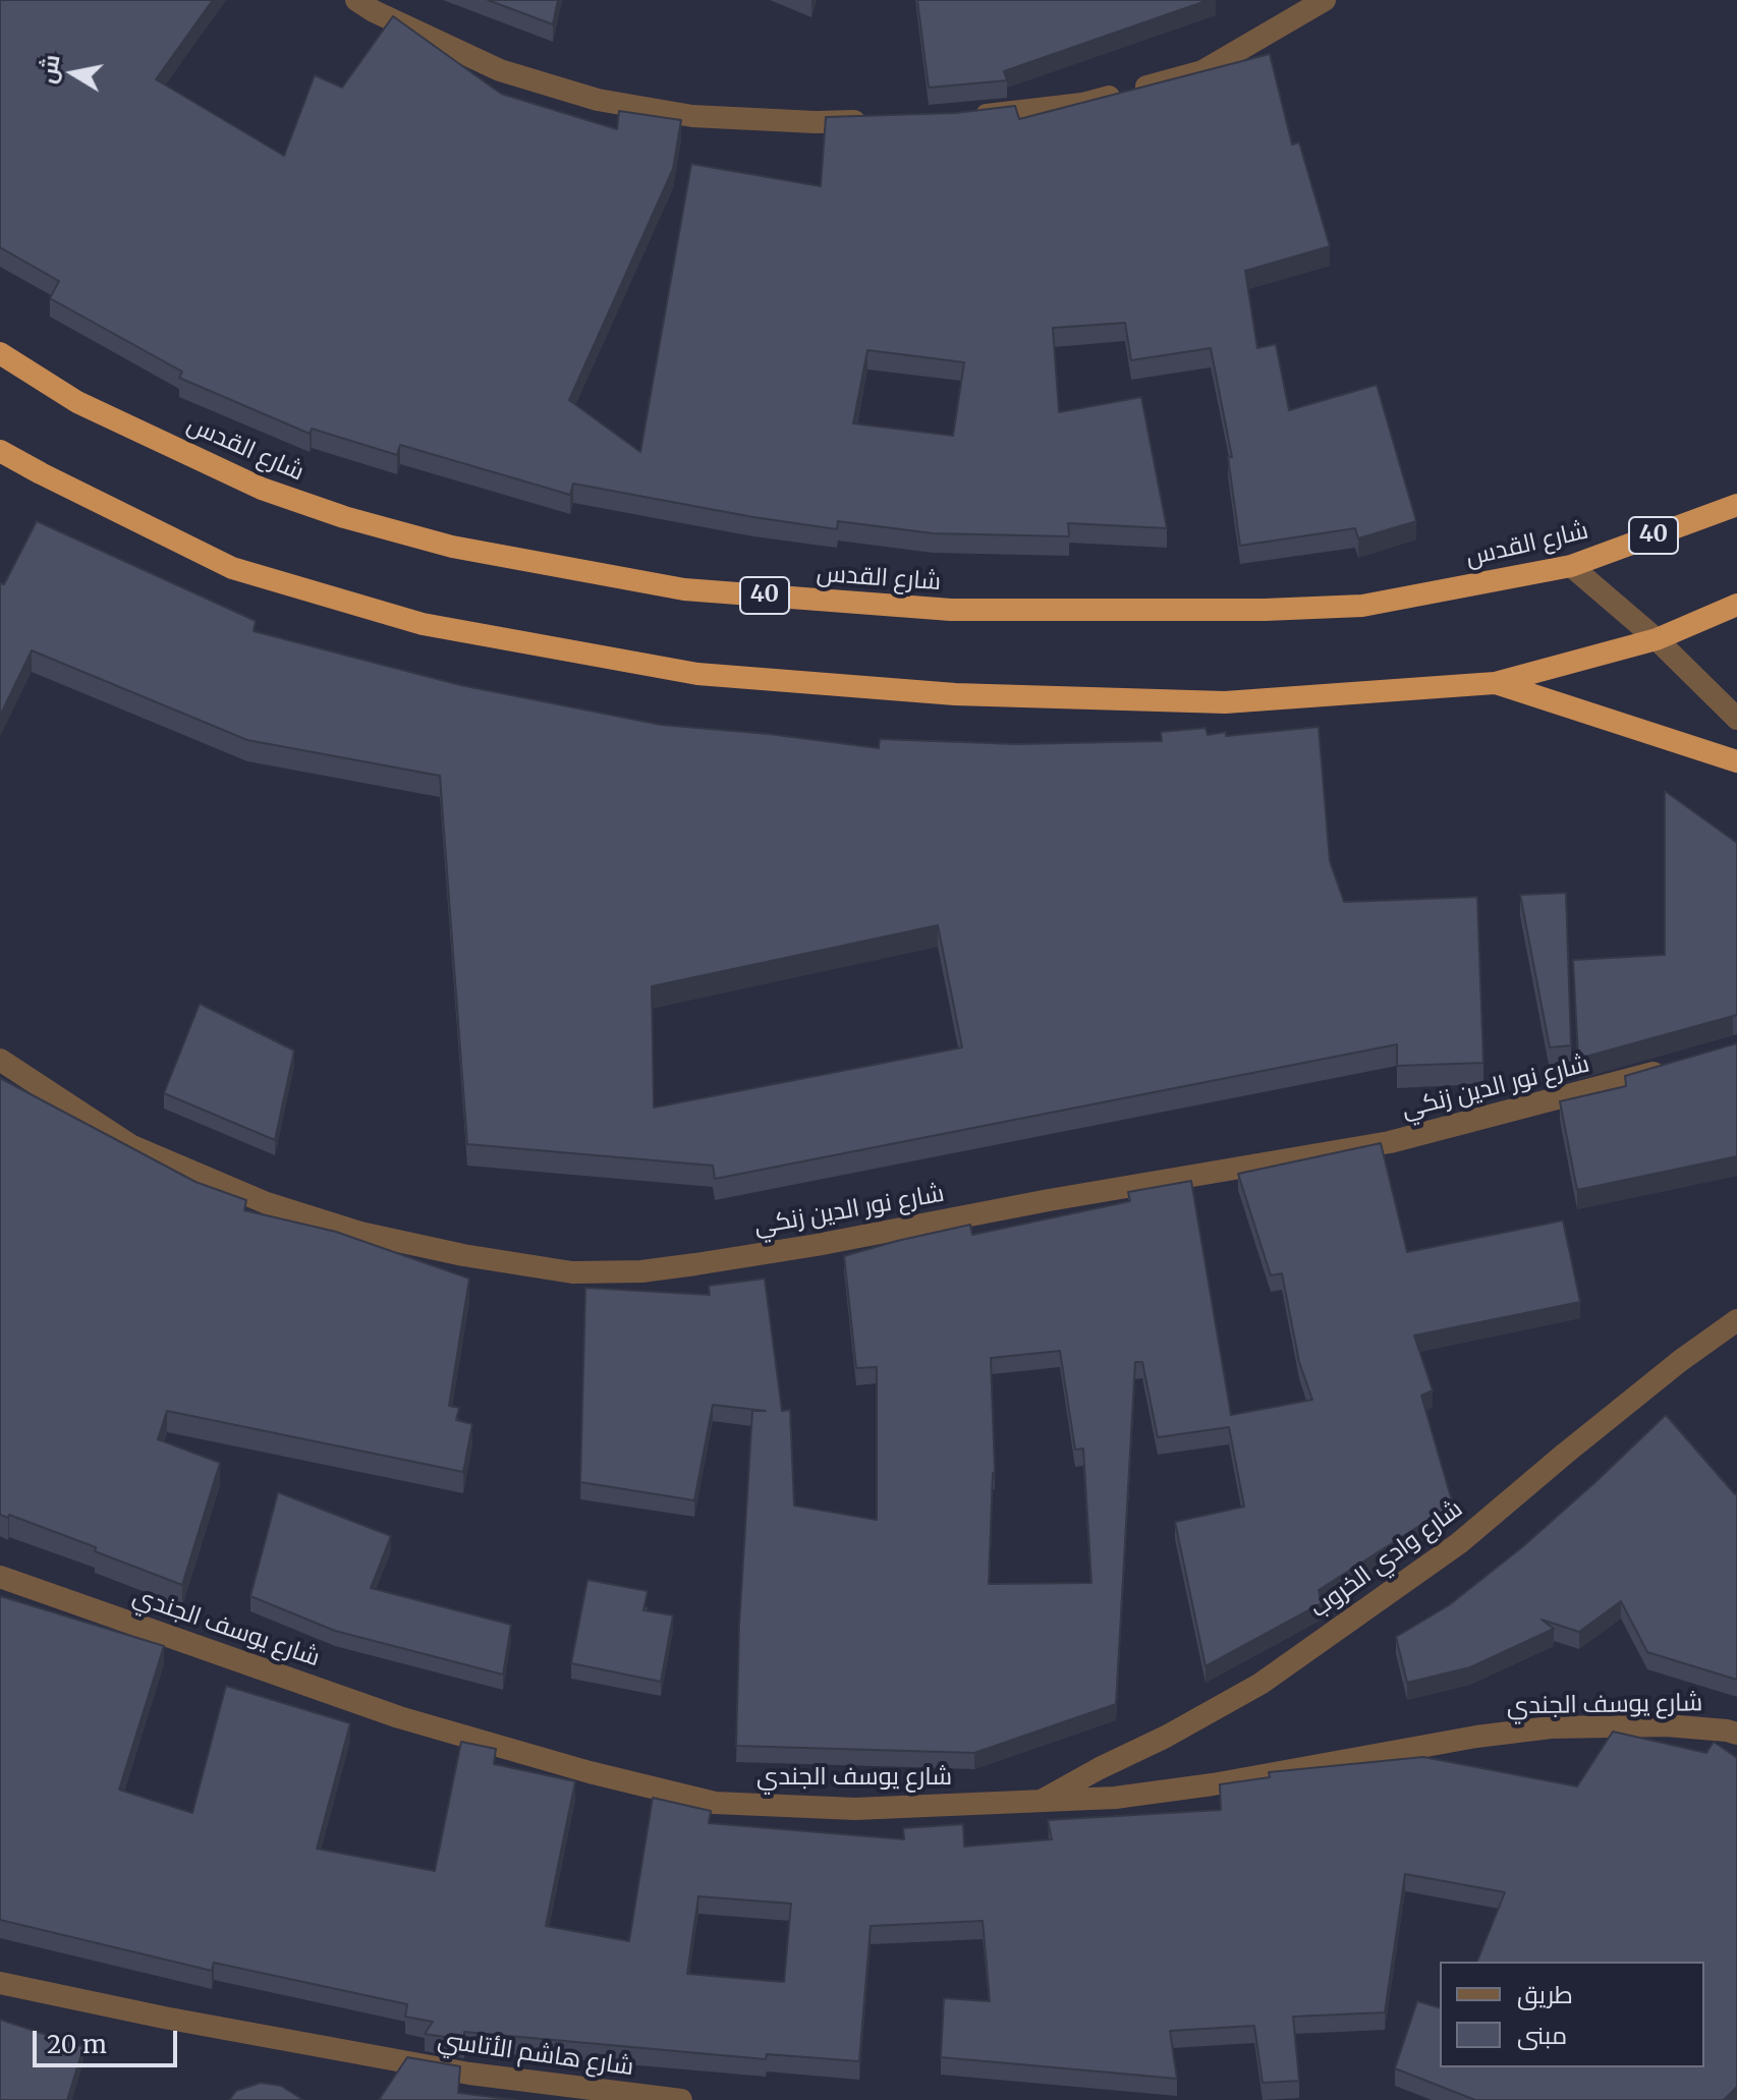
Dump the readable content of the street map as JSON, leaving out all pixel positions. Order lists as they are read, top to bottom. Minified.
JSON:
{"streets":{"highway":["شارع القدس","40"],"street":["شارع نور الدين زنكي","شارع وادي الخروب","شارع يوسف الجندي","شارع هاشم الأتاسي"]},"crossings":[["شارع وادي الخروب","شارع يوسف الجندي"]],"legend":["طريق","مبنى"],"scale_bar":"20 m","north":"left"}
